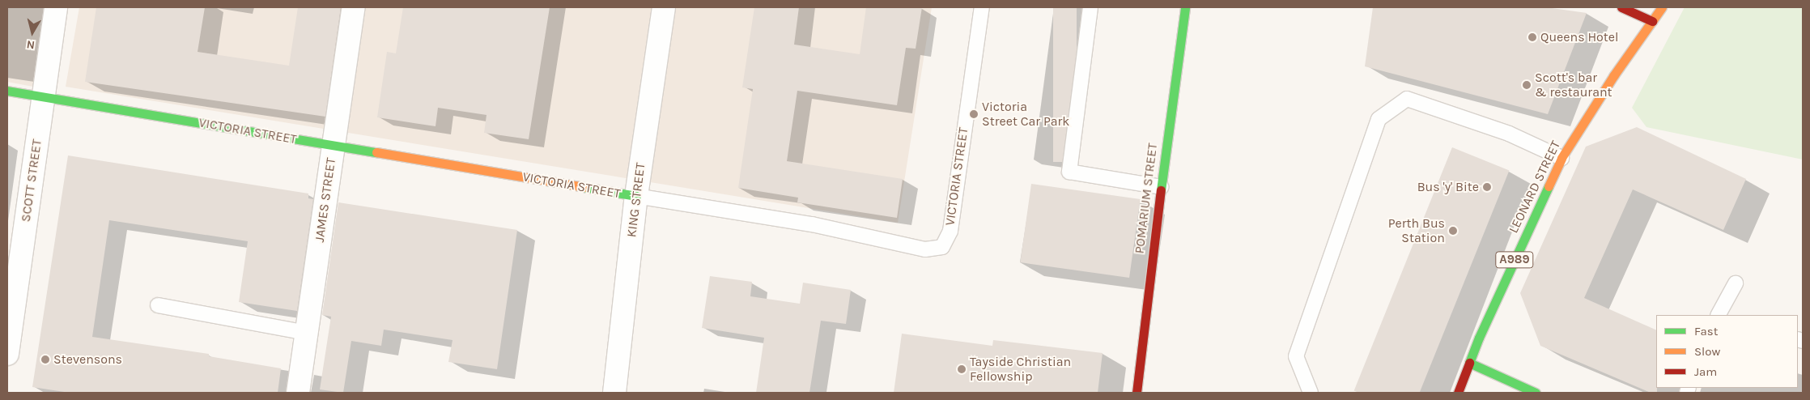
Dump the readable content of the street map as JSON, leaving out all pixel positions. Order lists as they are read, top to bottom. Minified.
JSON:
{"streets":{"street":["VICTORIA STREET","SCOTT STREET","LEONARD STREET","POMARIUM STREET","JAMES STREET","KING STREET","A989"]},"crossings":[["VICTORIA STREET","SCOTT STREET"],["VICTORIA STREET","JAMES STREET"],["VICTORIA STREET","KING STREET"]],"places":["Queens Hotel","Scott's bar & restaurant","Victoria Street Car Park","Bus 'y' Bite","Perth Bus Station","Stevensons","Tayside Christian Fellowship"],"legend":["Fast","Slow","Jam"],"north":"bottom"}
